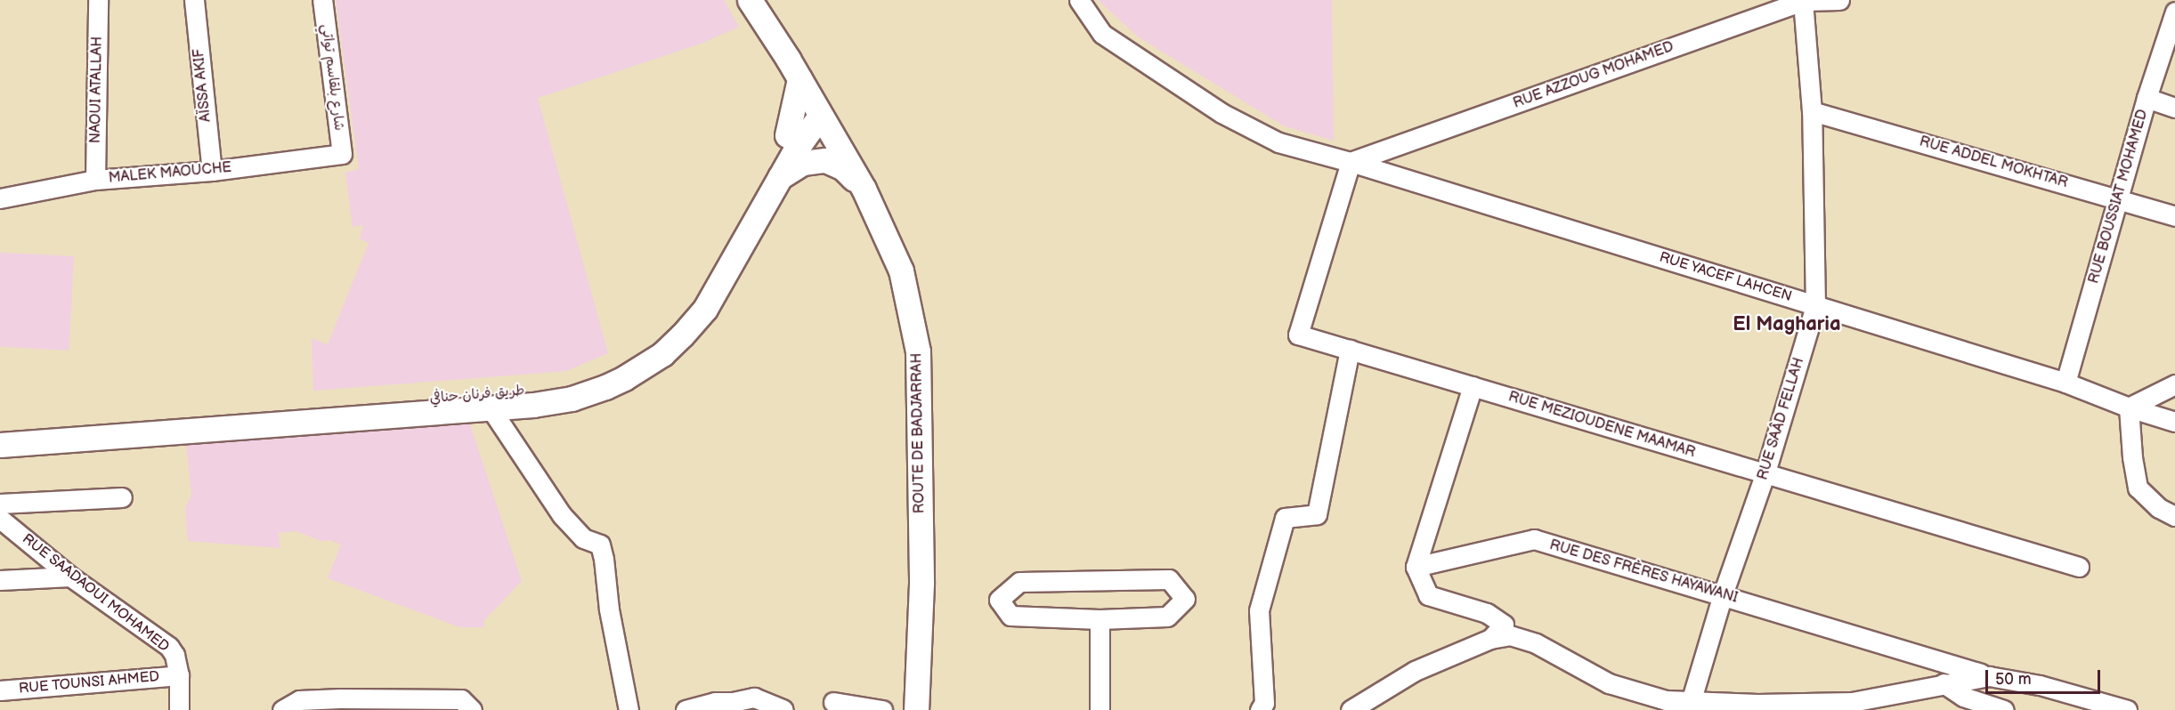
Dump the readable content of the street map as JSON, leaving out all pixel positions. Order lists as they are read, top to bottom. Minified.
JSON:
{"streets":{"main road":["طريق فرنان حنافي","ROUTE DE BADJARRAH"],"street":["RUE AZZOUG MOHAMED","شارع بلقاسم تواتي","AÏSSA AKIF","NAOUI ATALLAH","RUE ADDEL MOKHTAR","MALEK MAOUCHE","RUE BOUSSIAT MOHAMED","RUE YACEF LAHCEN","RUE SAÂD FELLAH","RUE MEZIOUDENE MAAMAR","RUE DES FRÈRES HAYAWANI","RUE SAADAOUI MOHAMED","RUE TOUNSI AHMED"]},"crossings":[["RUE AZZOUG MOHAMED","RUE YACEF LAHCEN"],["RUE AZZOUG MOHAMED","RUE SAÂD FELLAH"],["RUE AZZOUG MOHAMED","RUE MEZIOUDENE MAAMAR"],["شارع بلقاسم تواتي","MALEK MAOUCHE"],["AÏSSA AKIF","MALEK MAOUCHE"],["NAOUI ATALLAH","MALEK MAOUCHE"],["RUE ADDEL MOKHTAR","RUE BOUSSIAT MOHAMED"],["RUE ADDEL MOKHTAR","RUE SAÂD FELLAH"],["RUE BOUSSIAT MOHAMED","RUE YACEF LAHCEN"],["RUE YACEF LAHCEN","RUE SAÂD FELLAH"],["RUE YACEF LAHCEN","RUE MEZIOUDENE MAAMAR"],["طريق فرنان حنافي","ROUTE DE BADJARRAH"],["RUE SAÂD FELLAH","RUE MEZIOUDENE MAAMAR"],["RUE SAÂD FELLAH","RUE DES FRÈRES HAYAWANI"],["RUE SAADAOUI MOHAMED","RUE TOUNSI AHMED"]],"districts":["El Magharia"],"scale_bar":"50 m"}
